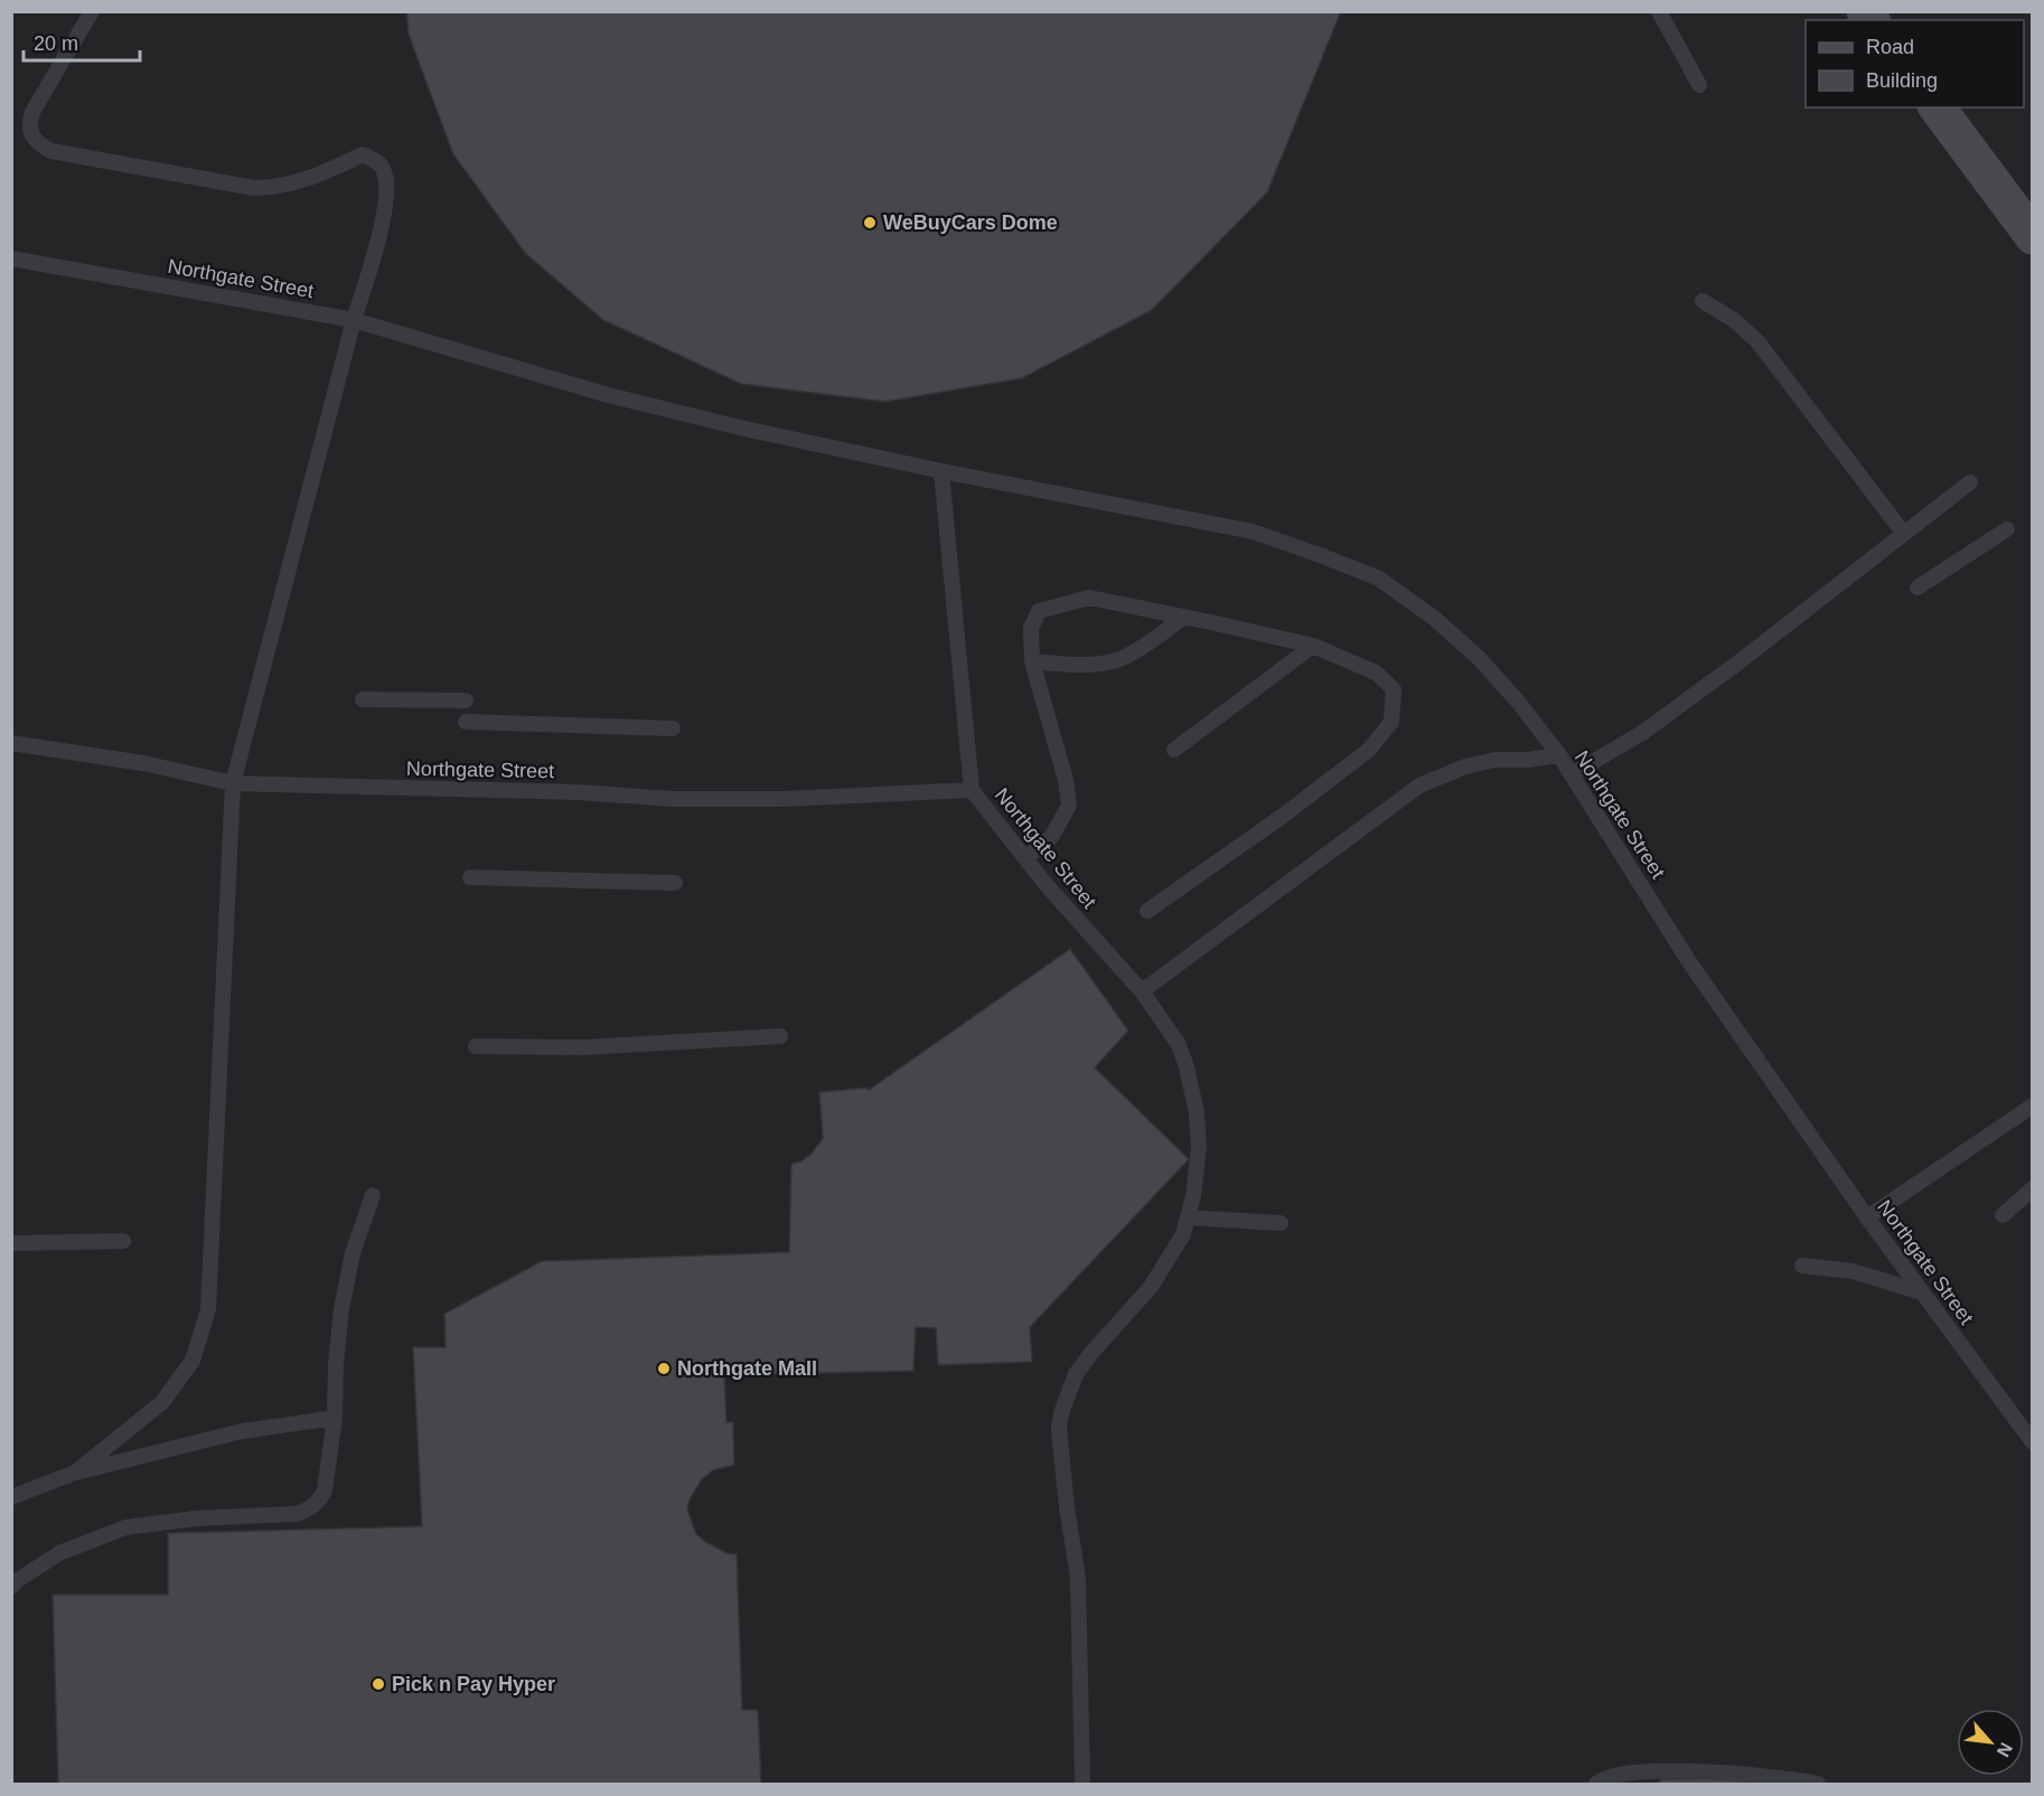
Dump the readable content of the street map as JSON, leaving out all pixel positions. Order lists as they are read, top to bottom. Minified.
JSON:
{"streets":{"lane":["Northgate Street"]},"places":["WeBuyCars Dome","Northgate Mall","Pick n Pay Hyper"],"legend":["Road","Building"],"scale_bar":"20 m","north":"bottom right"}
